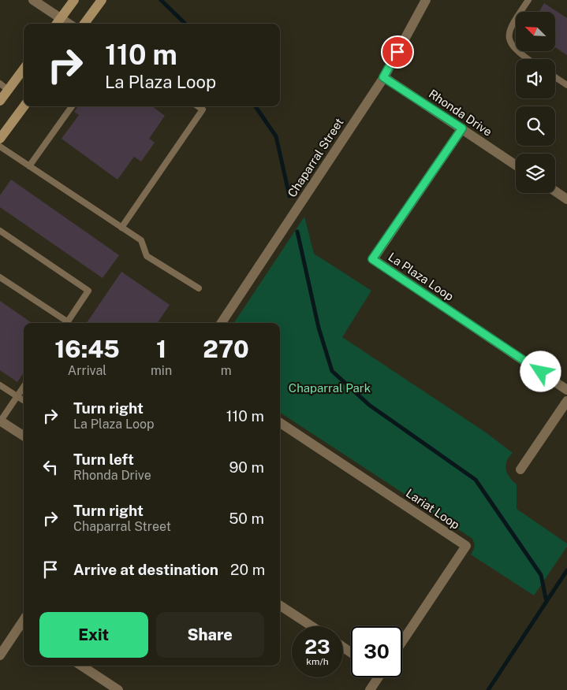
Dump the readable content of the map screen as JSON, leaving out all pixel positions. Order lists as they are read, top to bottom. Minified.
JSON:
{"streets":{"street":["Rhonda Drive","Chaparral Street","La Plaza Loop","Lariat Loop"]},"crossings":[["Rhonda Drive","Chaparral Street"],["Rhonda Drive","La Plaza Loop"]],"parks":["Chaparral Park"],"north":"top left","page":{"turn":["110 m","La Plaza Loop"],"eta":["16:45","Arrival","1","min","270","m"],"list":[{"name":"Turn right","note":"La Plaza Loop","value":"110 m"},{"name":"Turn left","note":"Rhonda Drive","value":"90 m"},{"name":"Turn right","note":"Chaparral Street","value":"50 m"},{"name":"Arrive at destination","value":"20 m"}],"buttons":["Exit","Share"],"speed":"23 km/h","limit":"30"}}
